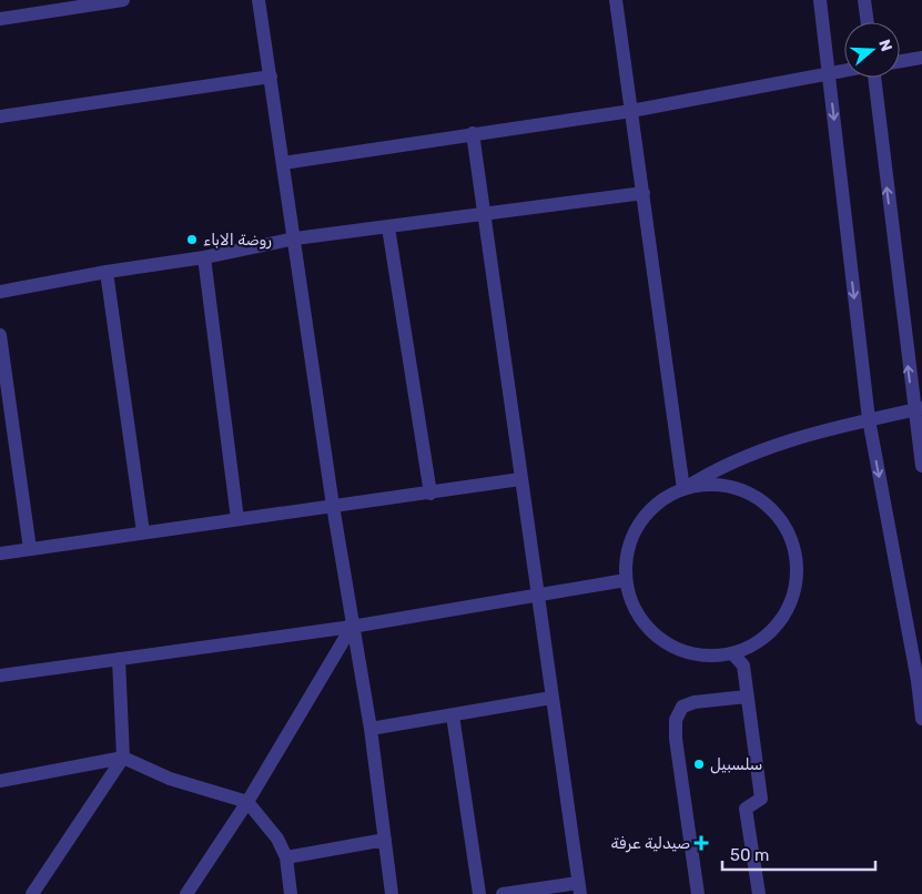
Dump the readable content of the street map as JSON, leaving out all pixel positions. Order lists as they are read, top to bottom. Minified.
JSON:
{"places":{"other":["روضة الاباء","سلسبيل"],"health":["صيدلية عرفة"]},"scale_bar":"50 m","north":"right"}
